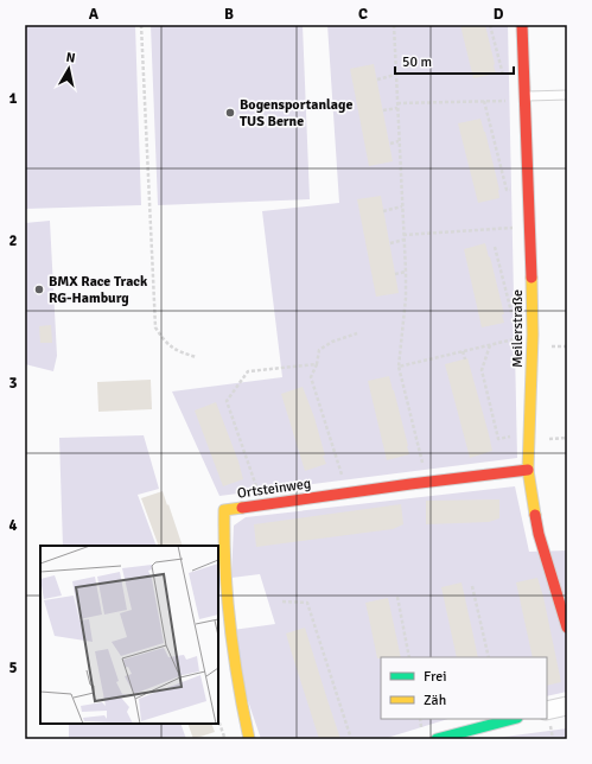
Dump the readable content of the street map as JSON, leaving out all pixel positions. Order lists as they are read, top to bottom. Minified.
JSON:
{"streets":{"street":["Meilerstraße","Ortsteinweg"]},"crossings":[["Meilerstraße","Ortsteinweg"]],"places":["Bogensportanlage TUS Berne","BMX Race Track RG-Hamburg"],"legend":["Frei","Zäh"],"scale_bar":"50 m","north":"top","grid":{"columns":["A","B","C","D"],"rows":["1","2","3","4","5"]}}
